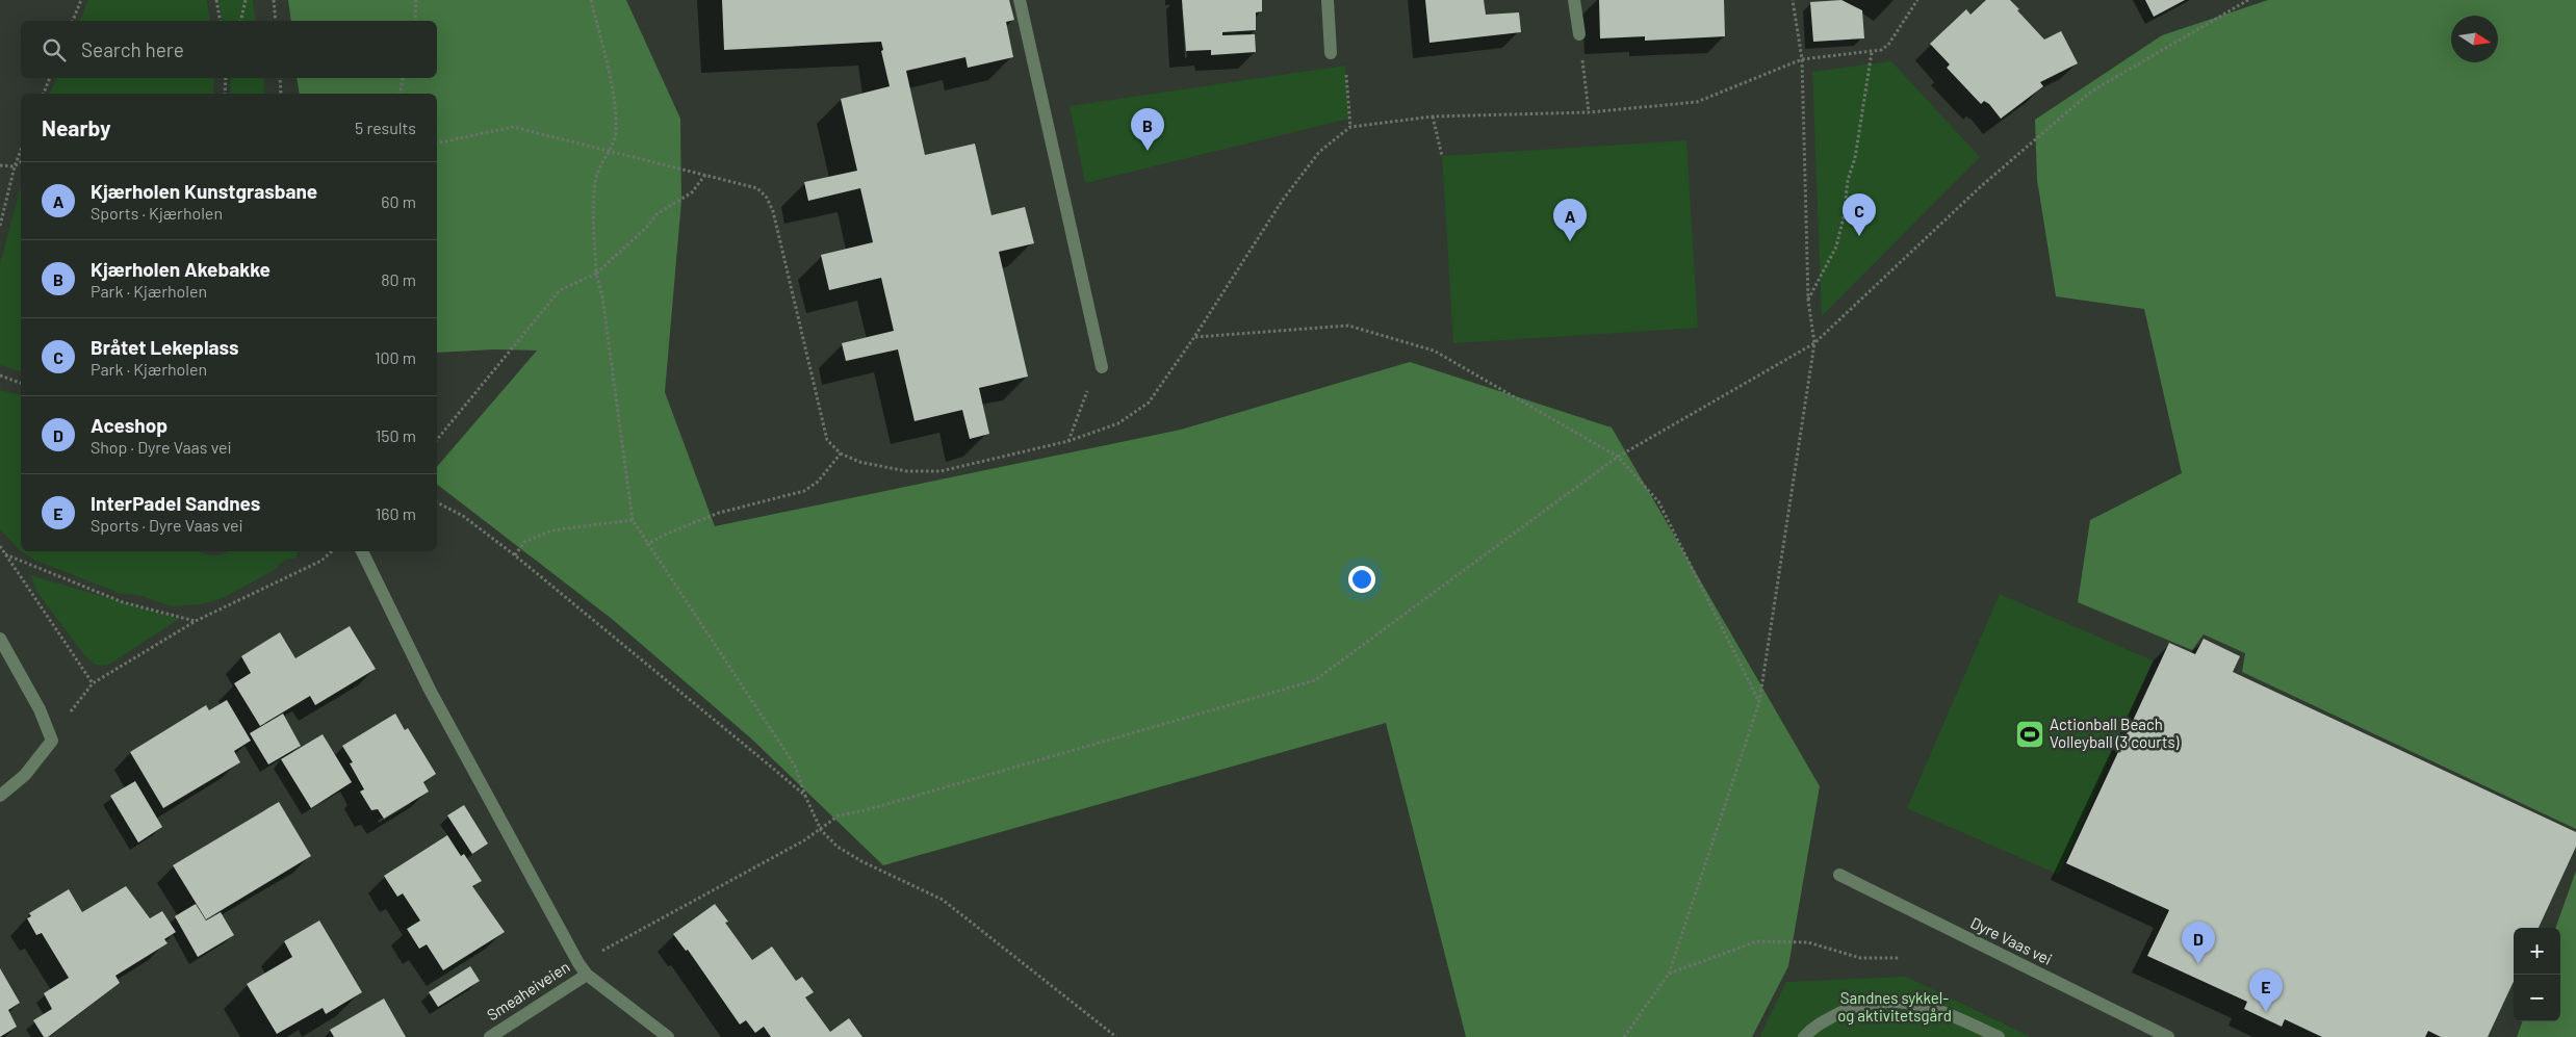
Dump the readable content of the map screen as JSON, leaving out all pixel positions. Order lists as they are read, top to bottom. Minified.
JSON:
{"streets":{"street":["Dyre Vaas vei","Smeaheiveien"]},"parks":["Sandnes sykkel- og aktivitetsgård"],"places":{"sports":["Actionball Beach Volleyball (3 courts)"]},"north":"right","page":{"search":"Search here","heading":["Nearby","5 results"],"pins":["B","C","A","D","E"],"list":[{"mark":"A","name":"Kjærholen Kunstgrasbane","note":"Sports · Kjærholen","value":"60 m"},{"mark":"B","name":"Kjærholen Akebakke","note":"Park · Kjærholen","value":"80 m"},{"mark":"C","name":"Bråtet Lekeplass","note":"Park · Kjærholen","value":"100 m"},{"mark":"D","name":"Aceshop","note":"Shop · Dyre Vaas vei","value":"150 m"},{"mark":"E","name":"InterPadel Sandnes","note":"Sports · Dyre Vaas vei","value":"160 m"}],"map_buttons":["+","−"]}}
